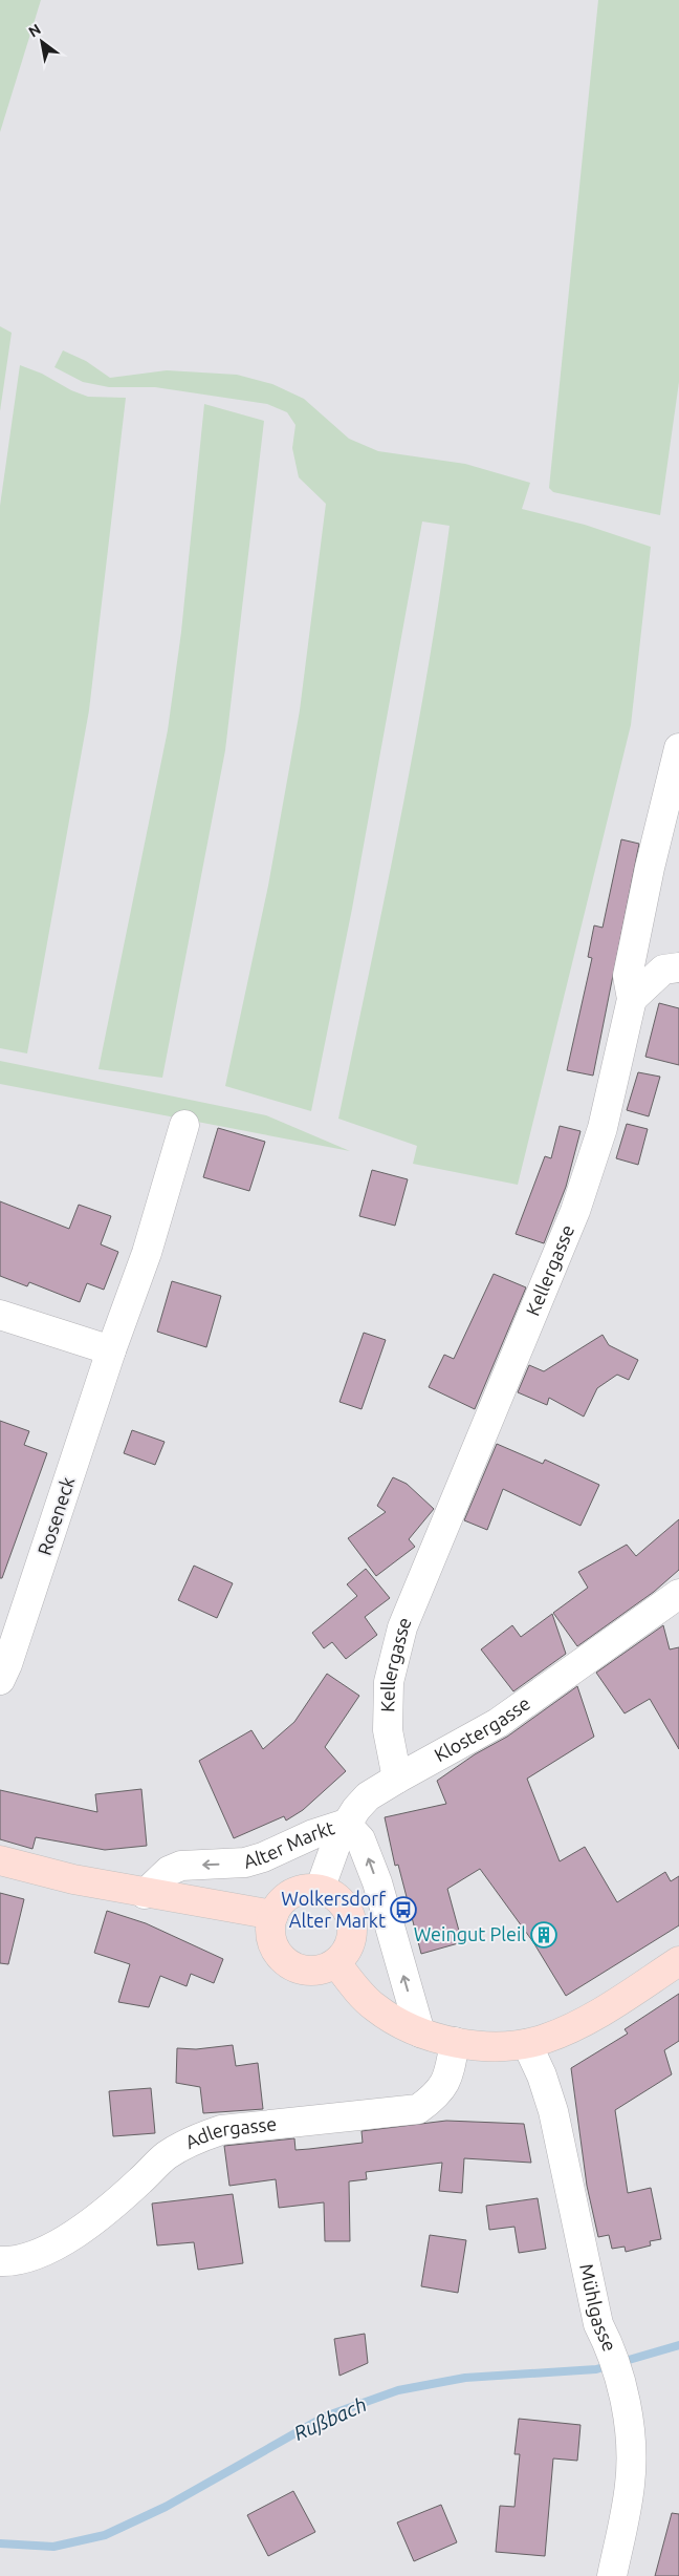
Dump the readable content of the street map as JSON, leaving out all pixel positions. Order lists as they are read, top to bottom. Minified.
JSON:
{"streets":{"street":["Kellergasse","Roseneck","Klostergasse","Alter Markt","Adlergasse","Mühlgasse"]},"crossings":[["Kellergasse","Klostergasse"],["Klostergasse","Alter Markt"]],"water":["Rußbach"],"places":{"bus stop":["Wolkersdorf Alter Markt"],"building":["Weingut Pleil"]},"north":"top left"}
